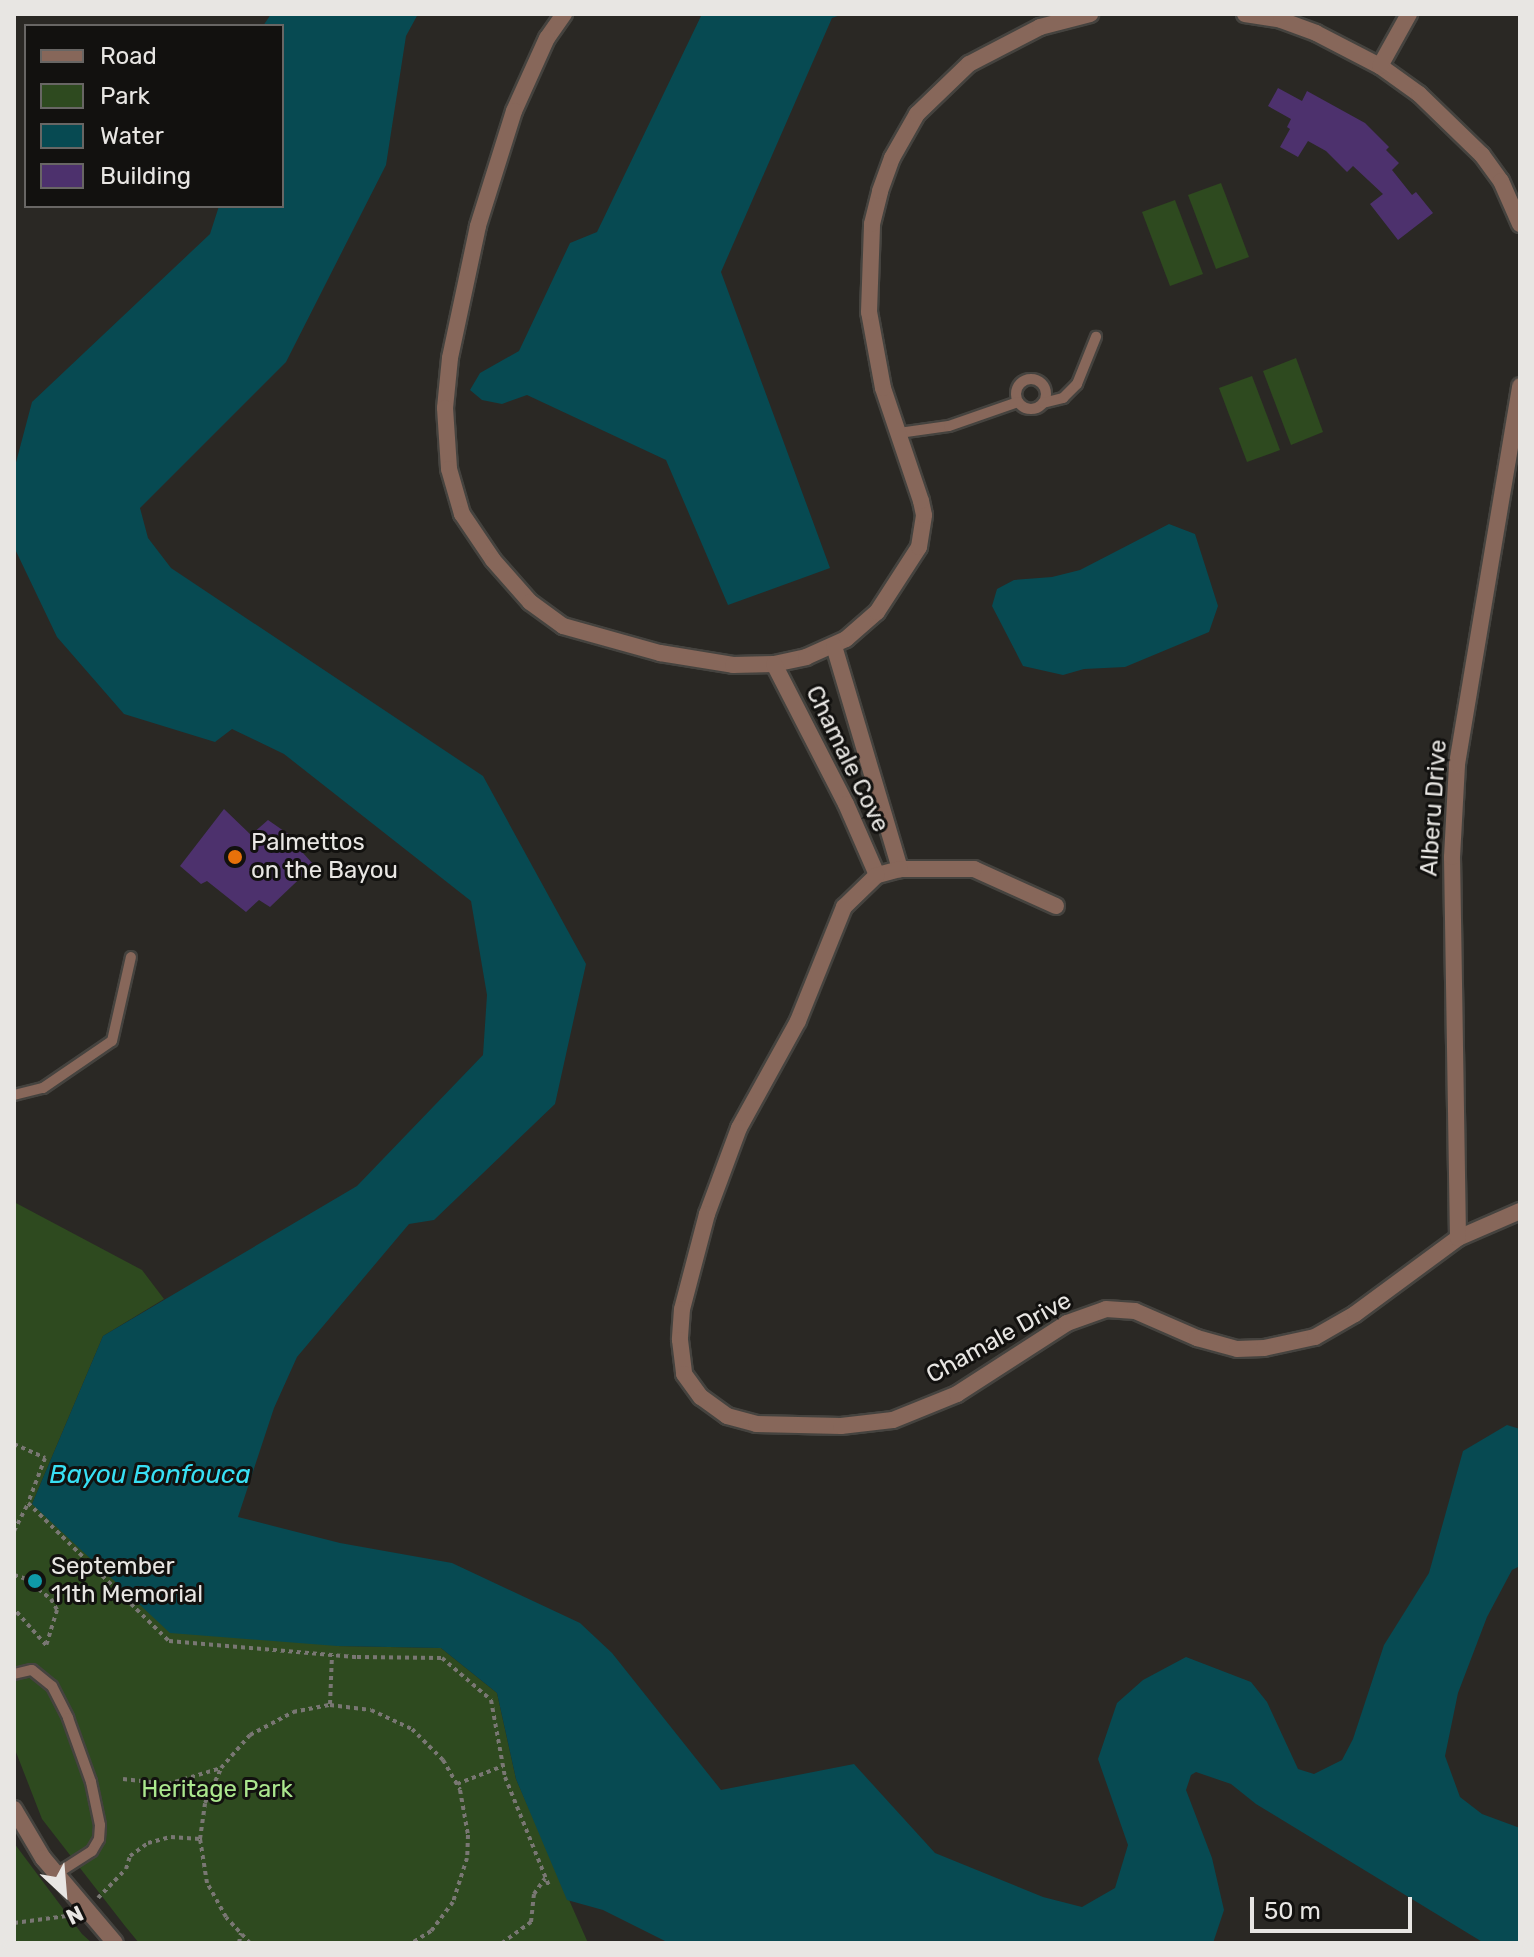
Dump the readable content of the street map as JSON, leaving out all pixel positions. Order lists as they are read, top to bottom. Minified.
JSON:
{"streets":{"street":["Chamale Cove","Alberu Drive","Chamale Drive"]},"crossings":[["Chamale Cove","Chamale Drive"],["Alberu Drive","Chamale Drive"]],"water":["Bayou Bonfouca"],"parks":["Heritage Park"],"places":["Palmettos on the Bayou","September 11th Memorial"],"legend":["Road","Park","Water","Building"],"scale_bar":"50 m","north":"bottom right"}
